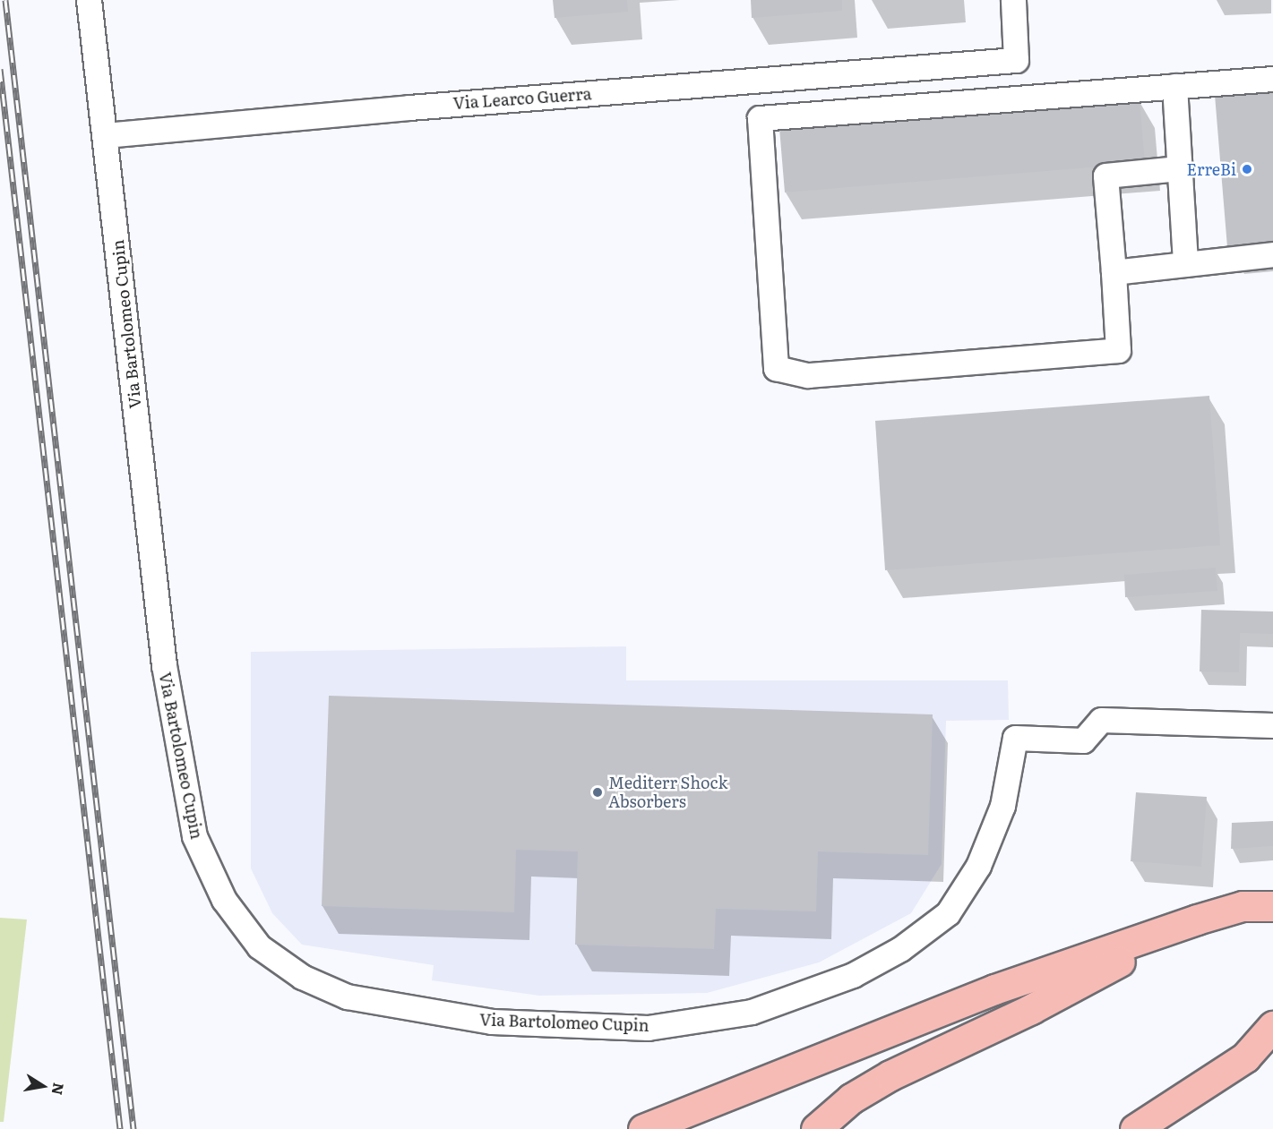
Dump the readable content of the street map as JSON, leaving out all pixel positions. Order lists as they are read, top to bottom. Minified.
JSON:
{"streets":{"street":["Via Learco Guerra","Via Bartolomeo Cupin"]},"crossings":[["Via Learco Guerra","Via Bartolomeo Cupin"]],"places":["ErreBi","Mediterr Shock Absorbers"],"north":"right"}
